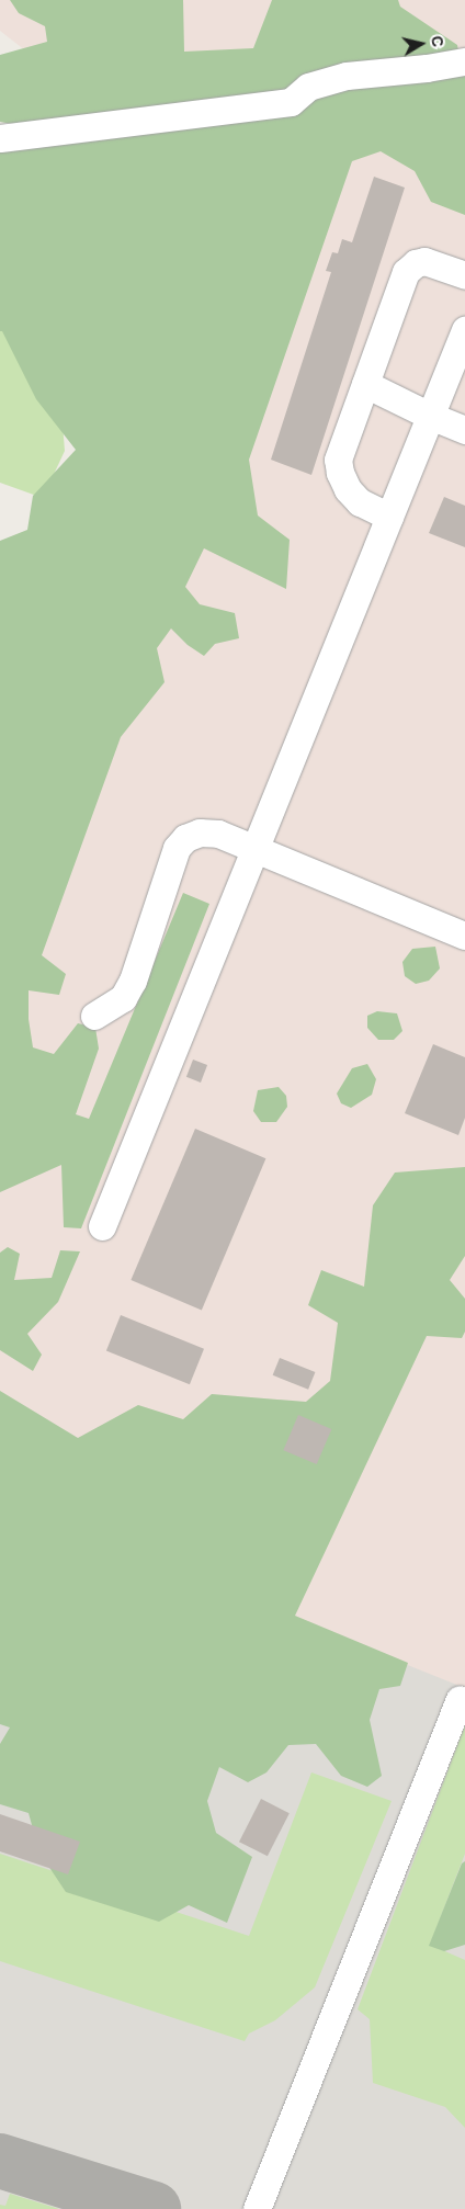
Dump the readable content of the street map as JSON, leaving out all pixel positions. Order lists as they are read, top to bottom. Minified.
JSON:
{"north":"right"}
